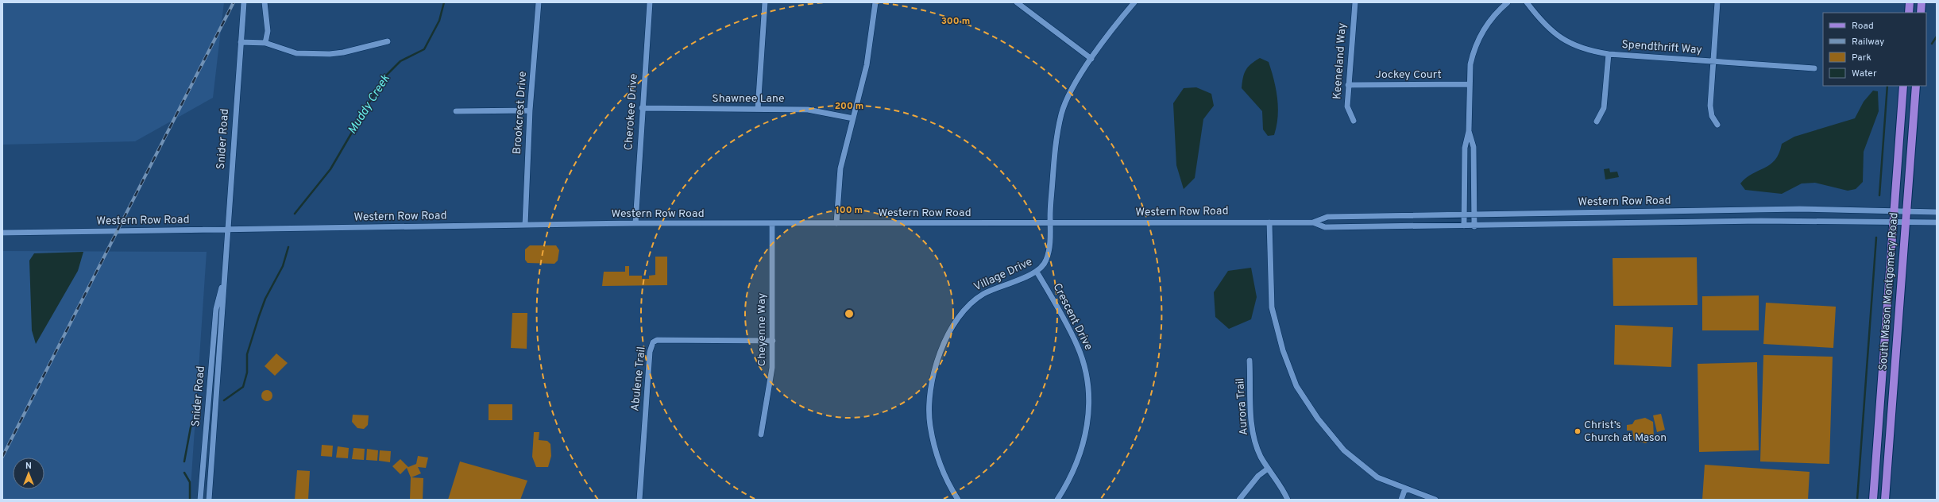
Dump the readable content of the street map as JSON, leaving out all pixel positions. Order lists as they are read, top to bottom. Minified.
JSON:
{"streets":{"main road":["South Mason Montgomery Road"],"street":["Spendthrift Way","Keeneland Way","Jockey Court","Shawnee Lane","Cherokee Drive","Brookcrest Drive","Snider Road","Western Row Road","Village Drive","Crescent Drive","Cheyenne Way","Abulene Trail","Aurora Trail"]},"crossings":[["Keeneland Way","Jockey Court"],["Shawnee Lane","Cherokee Drive"],["Cherokee Drive","Western Row Road"],["Brookcrest Drive","Western Row Road"],["Snider Road","Western Row Road"],["Western Row Road","Village Drive"],["Western Row Road","South Mason Montgomery Road"],["Western Row Road","Cheyenne Way"],["Village Drive","Crescent Drive"],["Cheyenne Way","Abulene Trail"]],"water":["Muddy Creek"],"places":["Christ’s Church at Mason"],"legend":["Road","Railway","Park","Water"],"north":"top","rings":["300 m","200 m","100 m"]}
